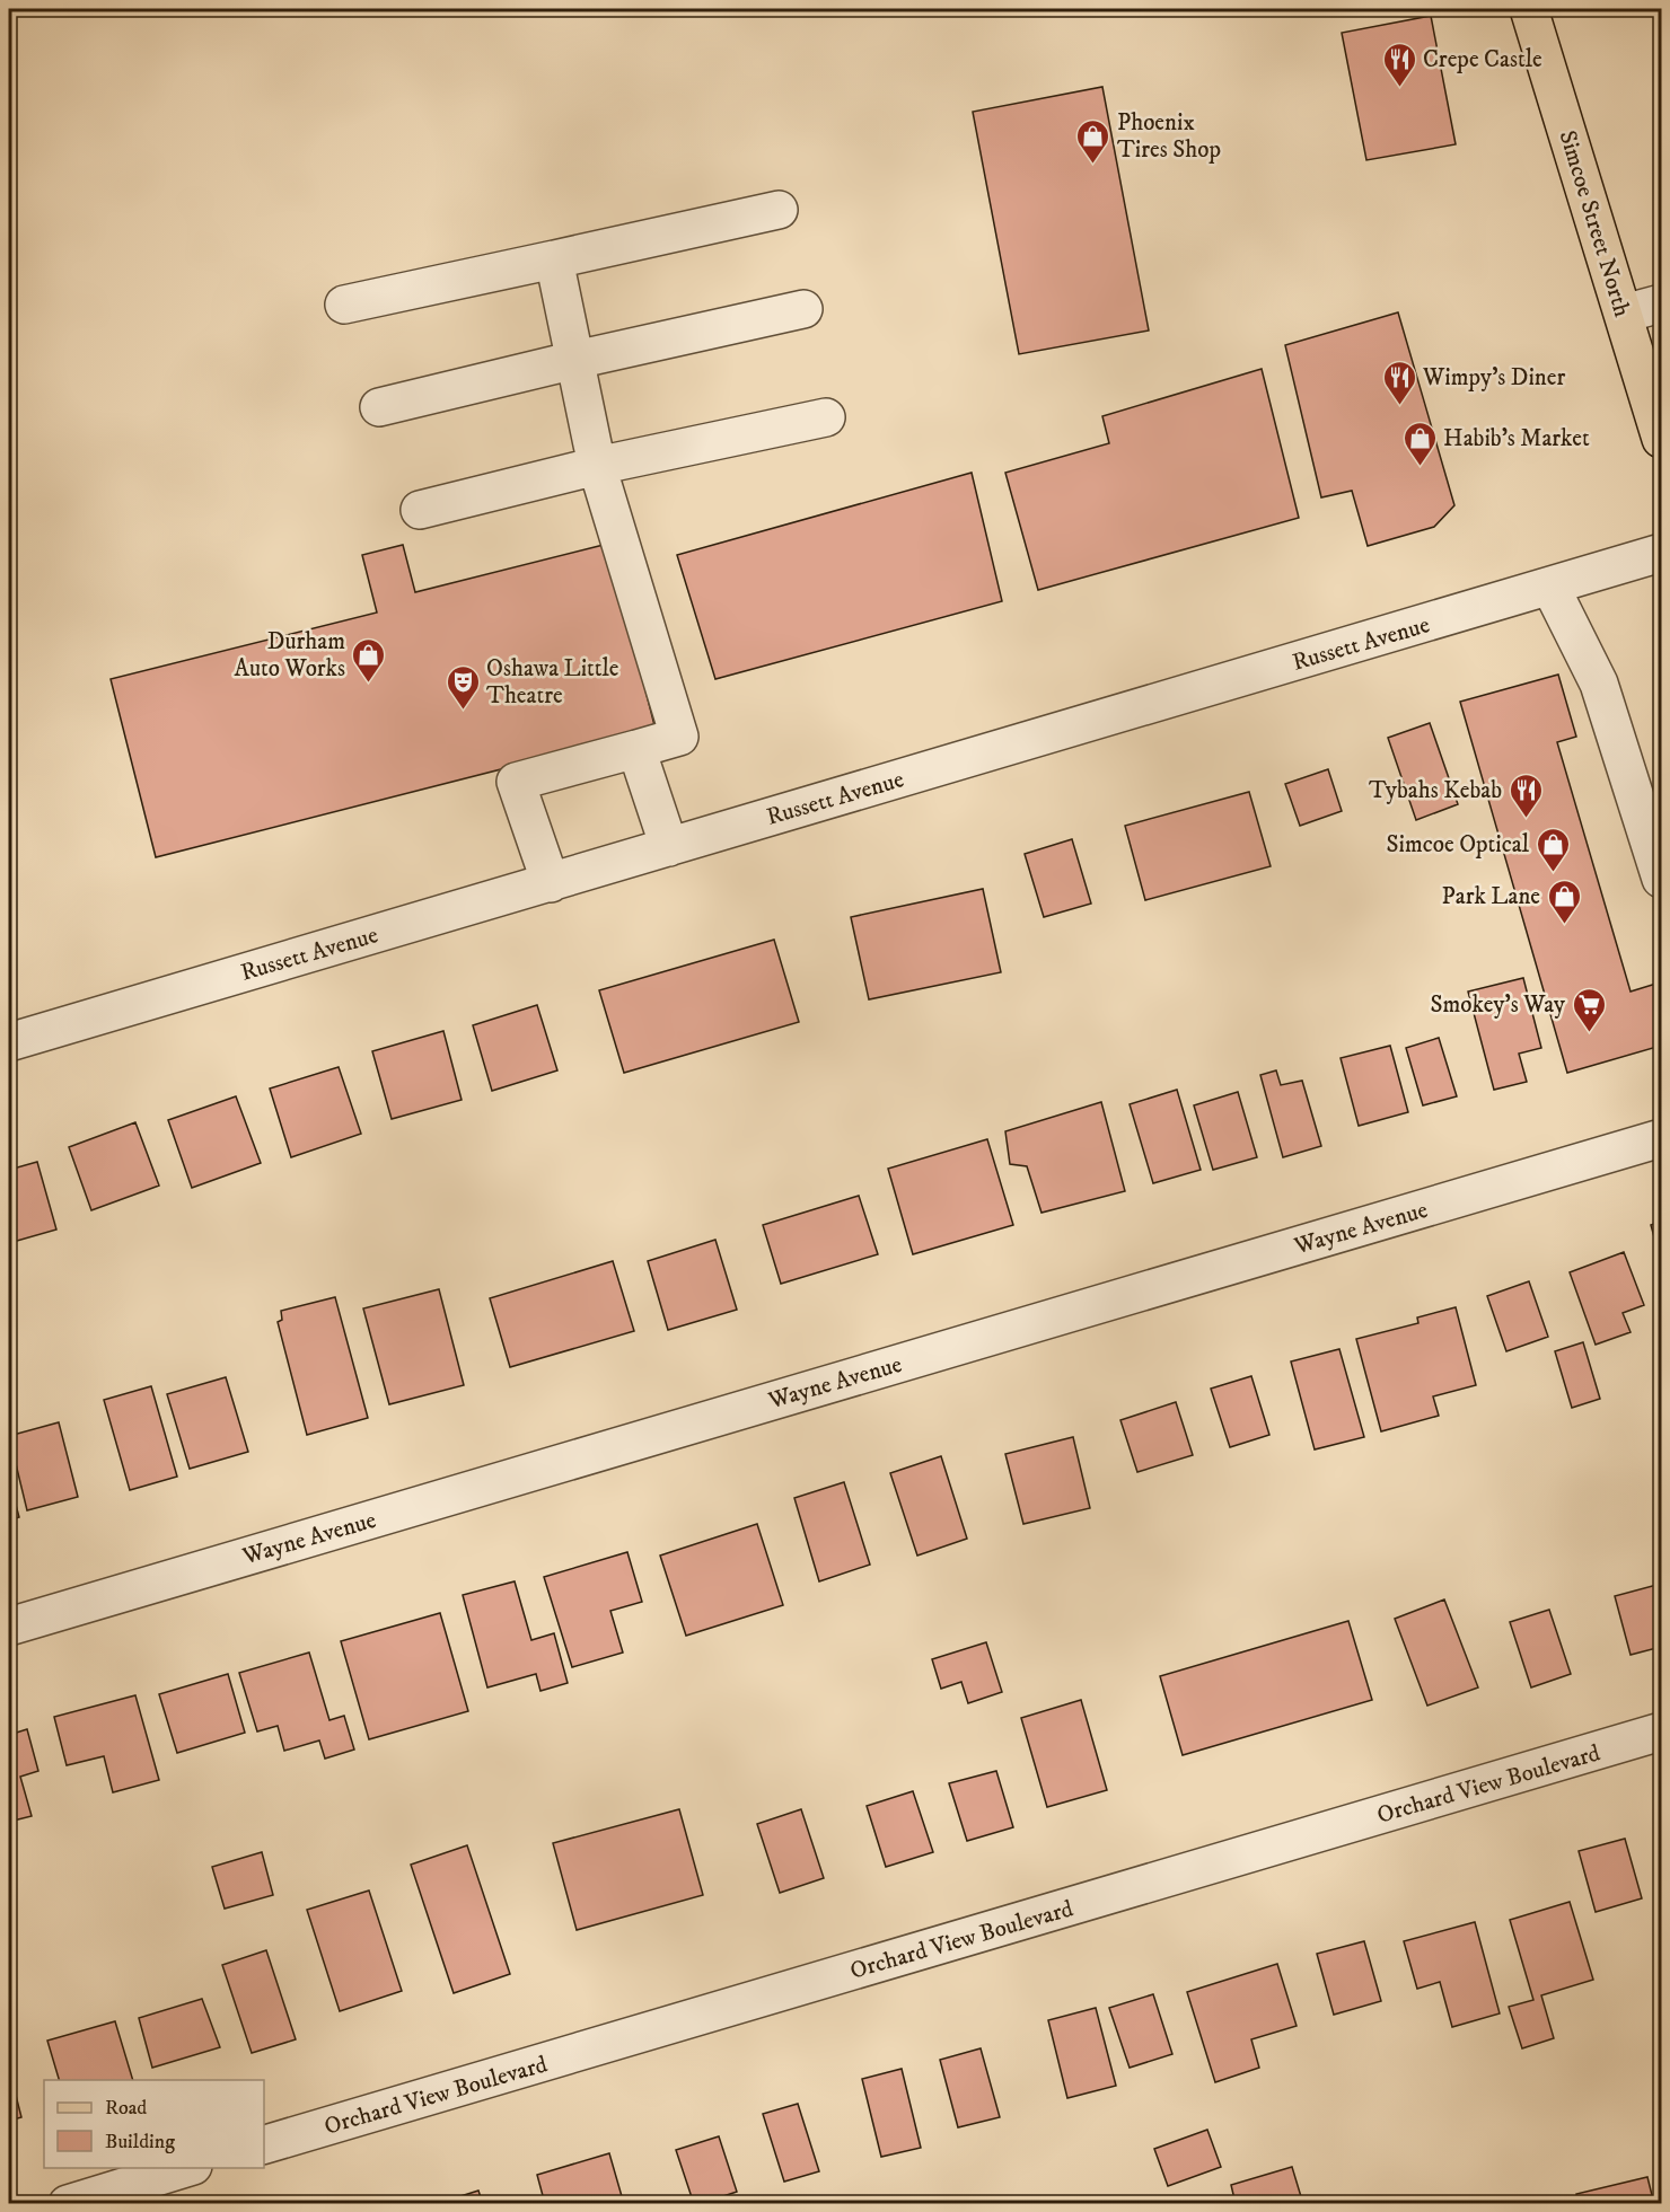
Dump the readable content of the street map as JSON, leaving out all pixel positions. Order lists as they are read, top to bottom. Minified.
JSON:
{"streets":{"main road":["Simcoe Street North"],"street":["Russett Avenue","Wayne Avenue","Orchard View Boulevard"]},"places":{"restaurant":["Crepe Castle","Wimpy's Diner","Tybahs Kebab"],"shop":["Phoenix Tires Shop","Habib’s Market","Durham Auto Works","Simcoe Optical","Park Lane"],"theatre":["Oshawa Little Theatre"],"supermarket":["Smokey's Way"]},"legend":["Road","Building"]}
